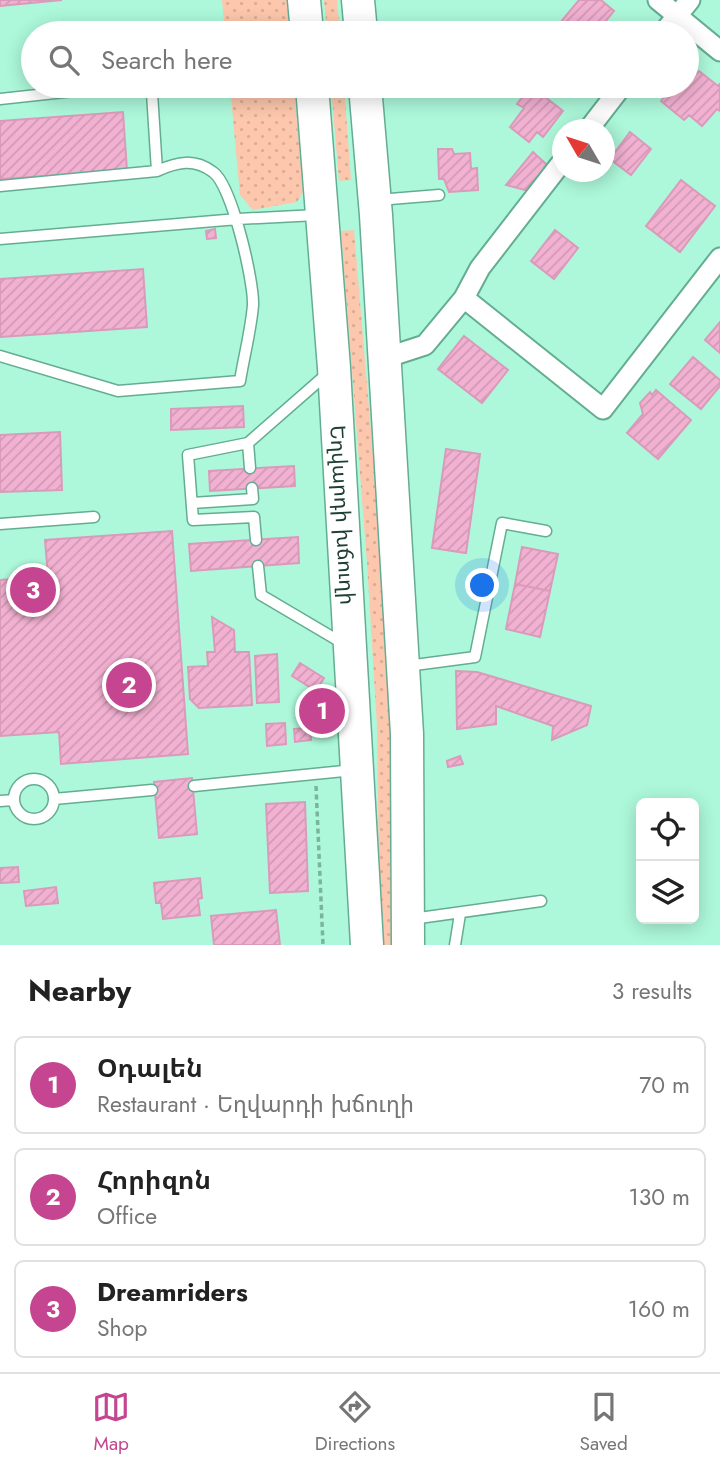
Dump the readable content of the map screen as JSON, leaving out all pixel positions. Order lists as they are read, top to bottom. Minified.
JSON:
{"streets":{"main road":["Եղվարդի խճուղի"]},"north":"top left","page":{"search":"Search here","pins":["3","2","1"],"heading":["Nearby","3 results"],"list":[{"mark":"1","name":"Օդալեն","note":"Restaurant · Եղվարդի խճուղի","value":"70 m"},{"mark":"2","name":"Հորիզոն","note":"Office","value":"130 m"},{"mark":"3","name":"Dreamriders","note":"Shop","value":"160 m"}],"nav":["Map","Directions","Saved"]}}
